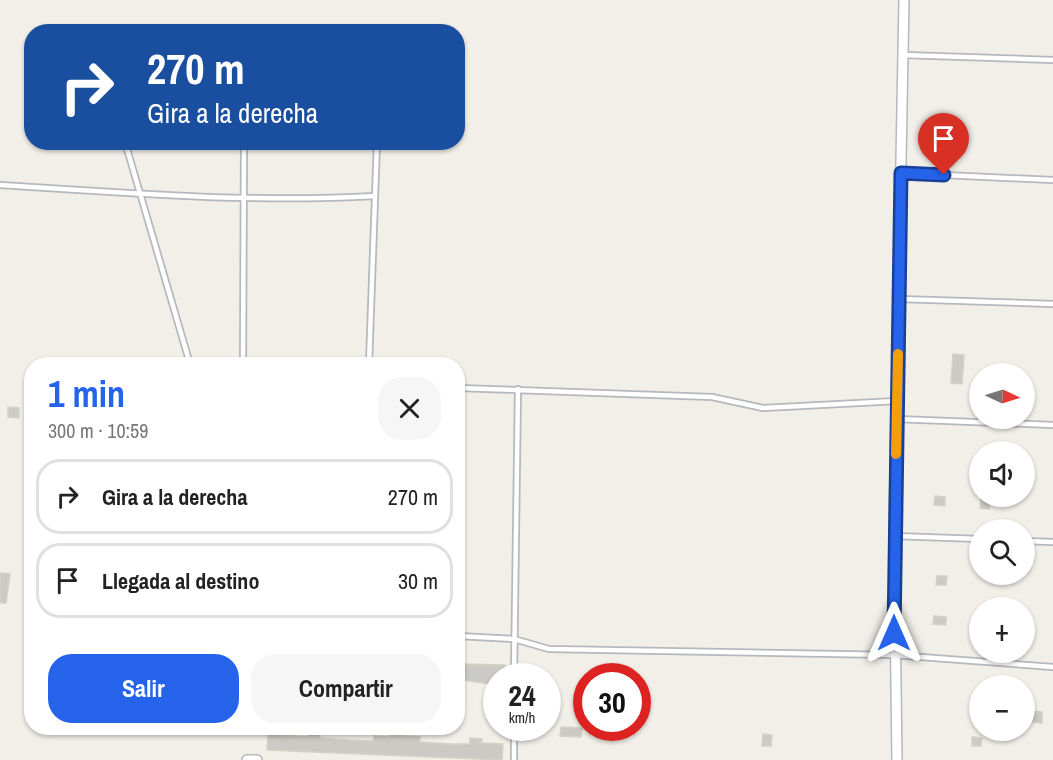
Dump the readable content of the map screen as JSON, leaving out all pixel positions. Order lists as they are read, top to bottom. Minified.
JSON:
{"north":"right","page":{"turn":["270 m","Gira a la derecha"],"heading":["1 min","300 m · 10:59"],"map_buttons":["+","−"],"list":[{"name":"Gira a la derecha","value":"270 m"},{"name":"Llegada al destino","value":"30 m"}],"buttons":["Salir","Compartir"],"speed":"24 km/h","limit":"30"}}
